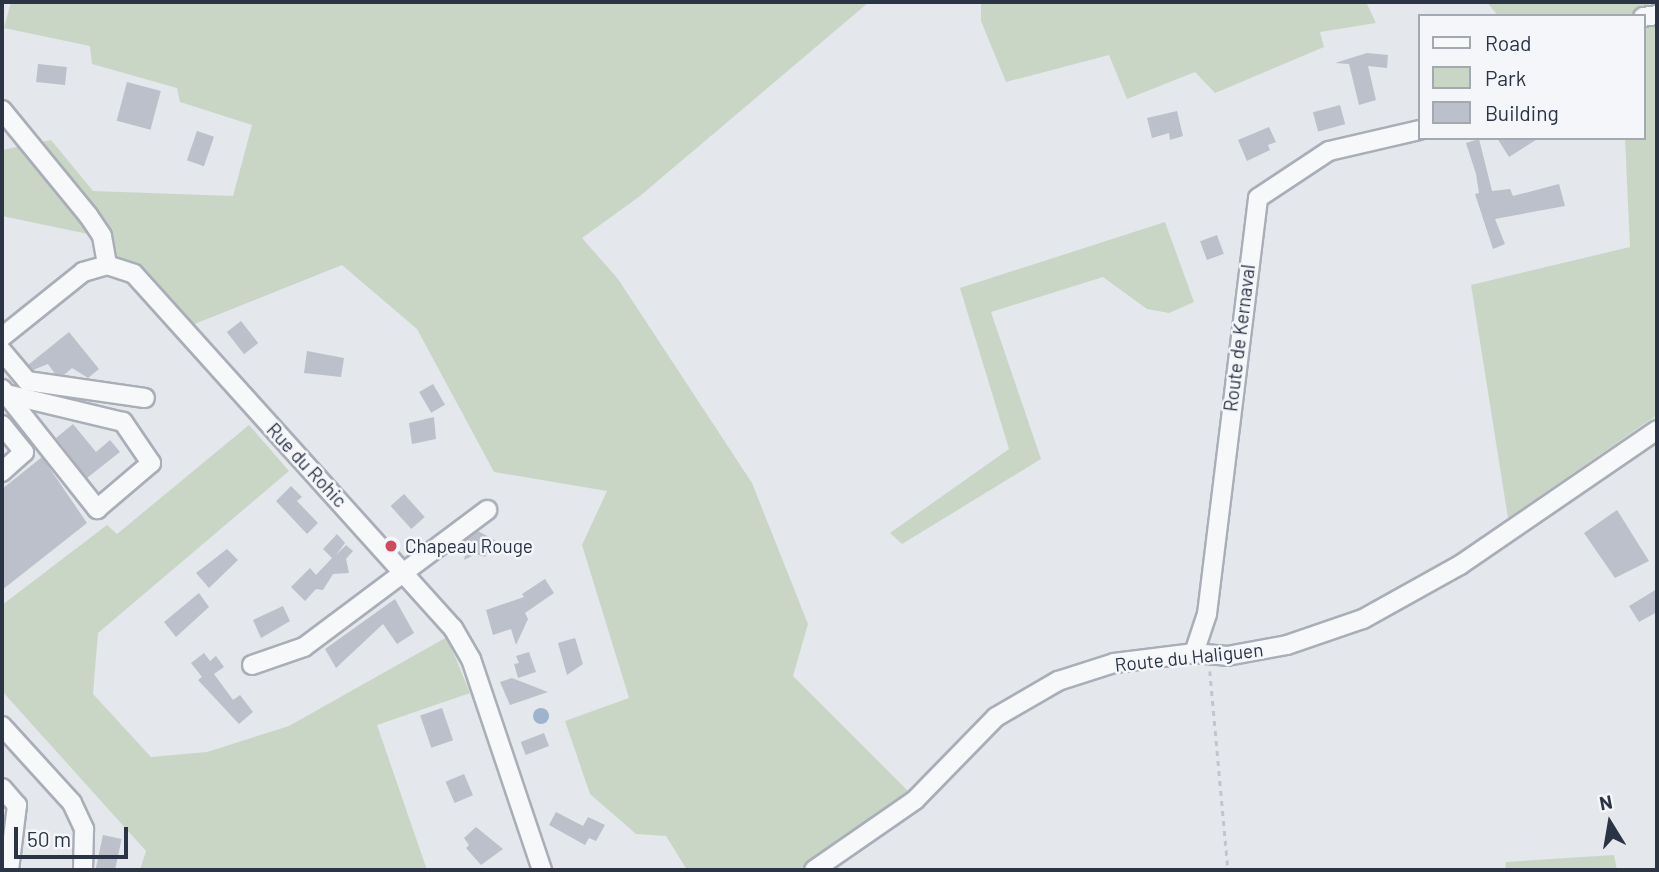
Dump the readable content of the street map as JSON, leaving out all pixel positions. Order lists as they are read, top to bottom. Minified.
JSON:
{"streets":{"street":["Route de Kernaval","Rue du Rohic","Route du Haliguen"]},"crossings":[["Route de Kernaval","Route du Haliguen"]],"places":["Chapeau Rouge"],"legend":["Road","Park","Building"],"scale_bar":"50 m","north":"top"}
